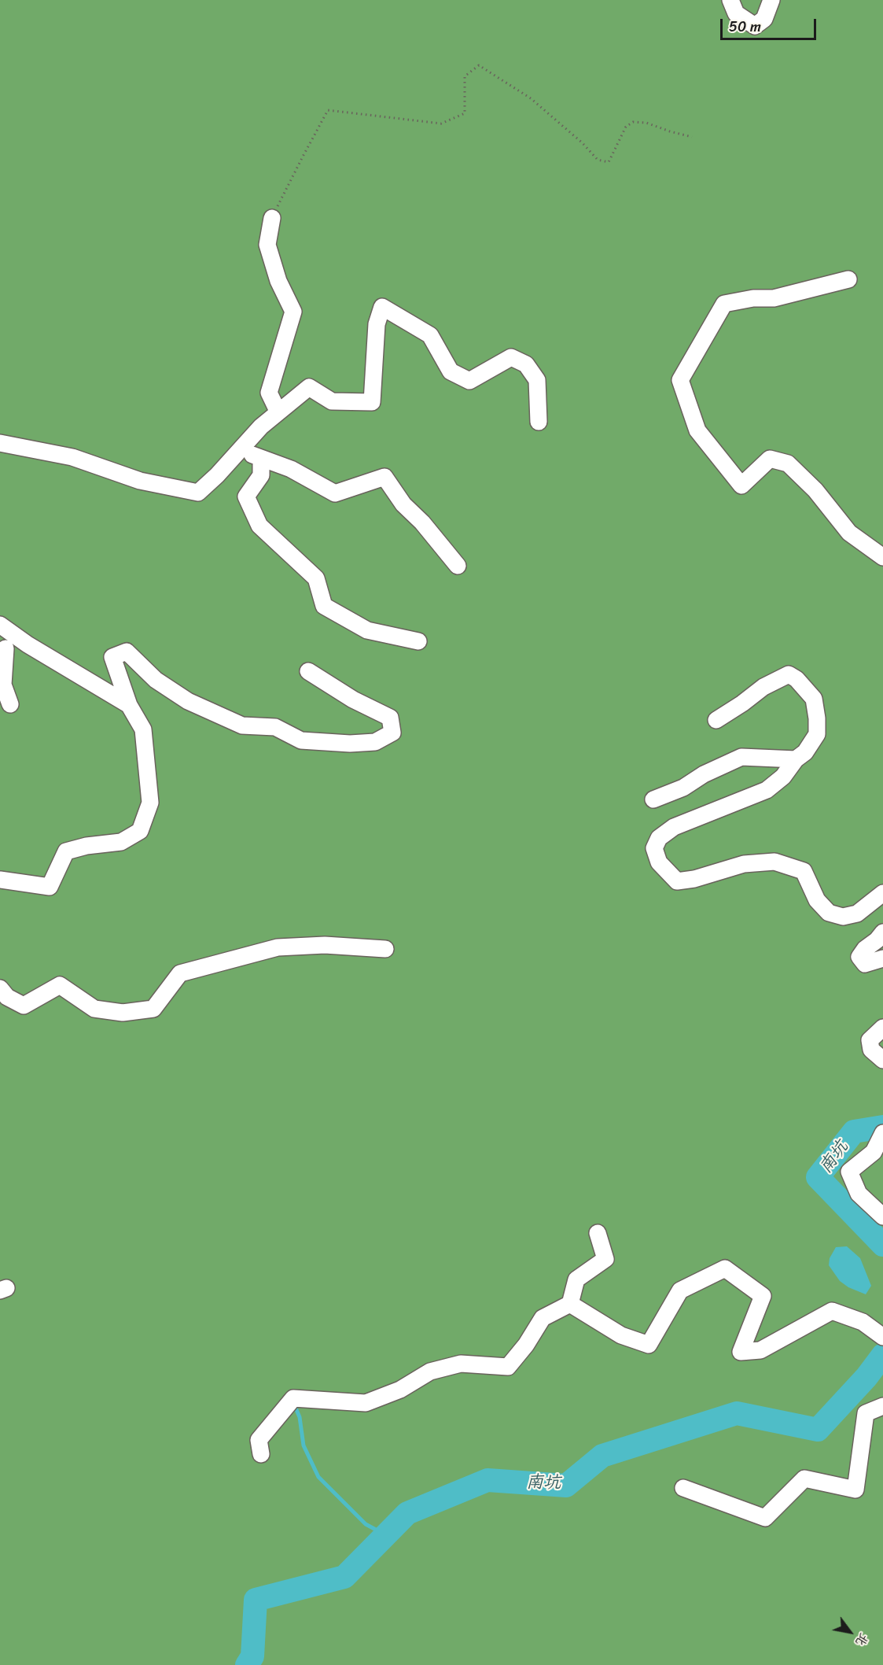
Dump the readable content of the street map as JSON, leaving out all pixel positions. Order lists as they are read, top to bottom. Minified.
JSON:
{"water":["南坑"],"scale_bar":"50 m","north":"bottom right"}
